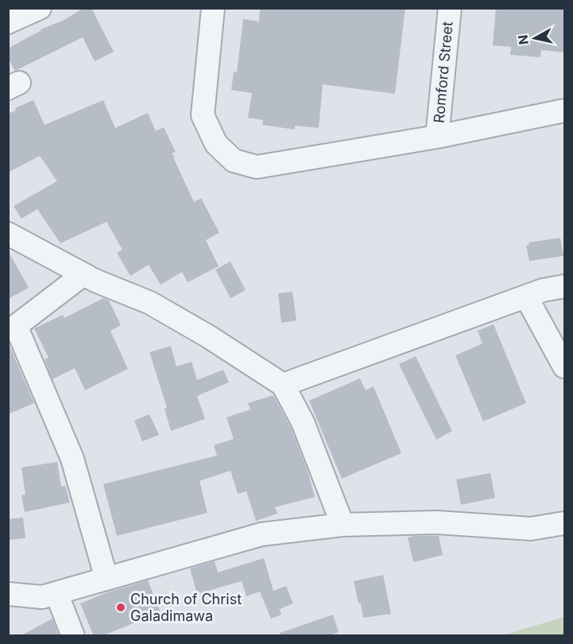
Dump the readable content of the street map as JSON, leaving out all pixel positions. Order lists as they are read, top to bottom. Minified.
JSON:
{"streets":{"street":["Romford Street"]},"places":["Church of Christ Galadimawa"],"north":"left"}
